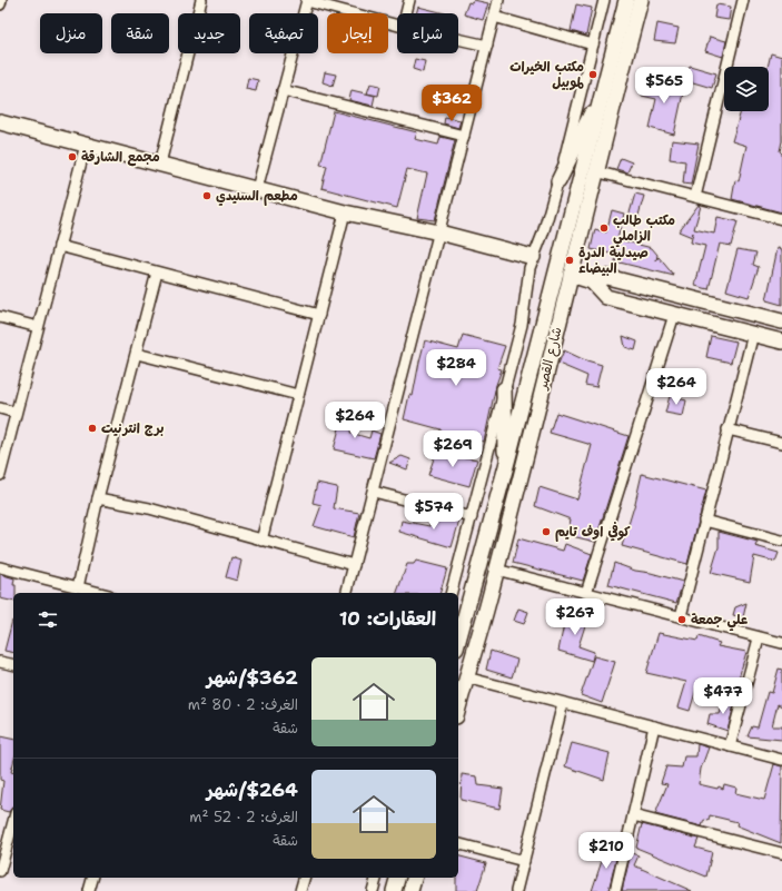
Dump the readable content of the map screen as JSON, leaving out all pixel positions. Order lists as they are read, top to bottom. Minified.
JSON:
{"streets":{"street":["شارع القصر"]},"places":["مكتب الخيرات لموبيل","مجمع الشارقة","مطعم السنيدي","مكتب طالب الزاملي","صيدلية الدرة البيضاء","برج انترنيت","كوفي اوف تايم","علي جمعة"],"page":{"chip":["شراء","إيجار","تصفية","جديد","شقة","منزل"],"price":["$565","$362","$284","$264","$264","$269","$574","$267","$477","$210"],"heading":"العقارات: 10","list":[{"name":"$362/شهر","note":"الغرف: 2 · 80 m² · شقة"},{"name":"$264/شهر","note":"الغرف: 2 · 52 m² · شقة"}]}}
